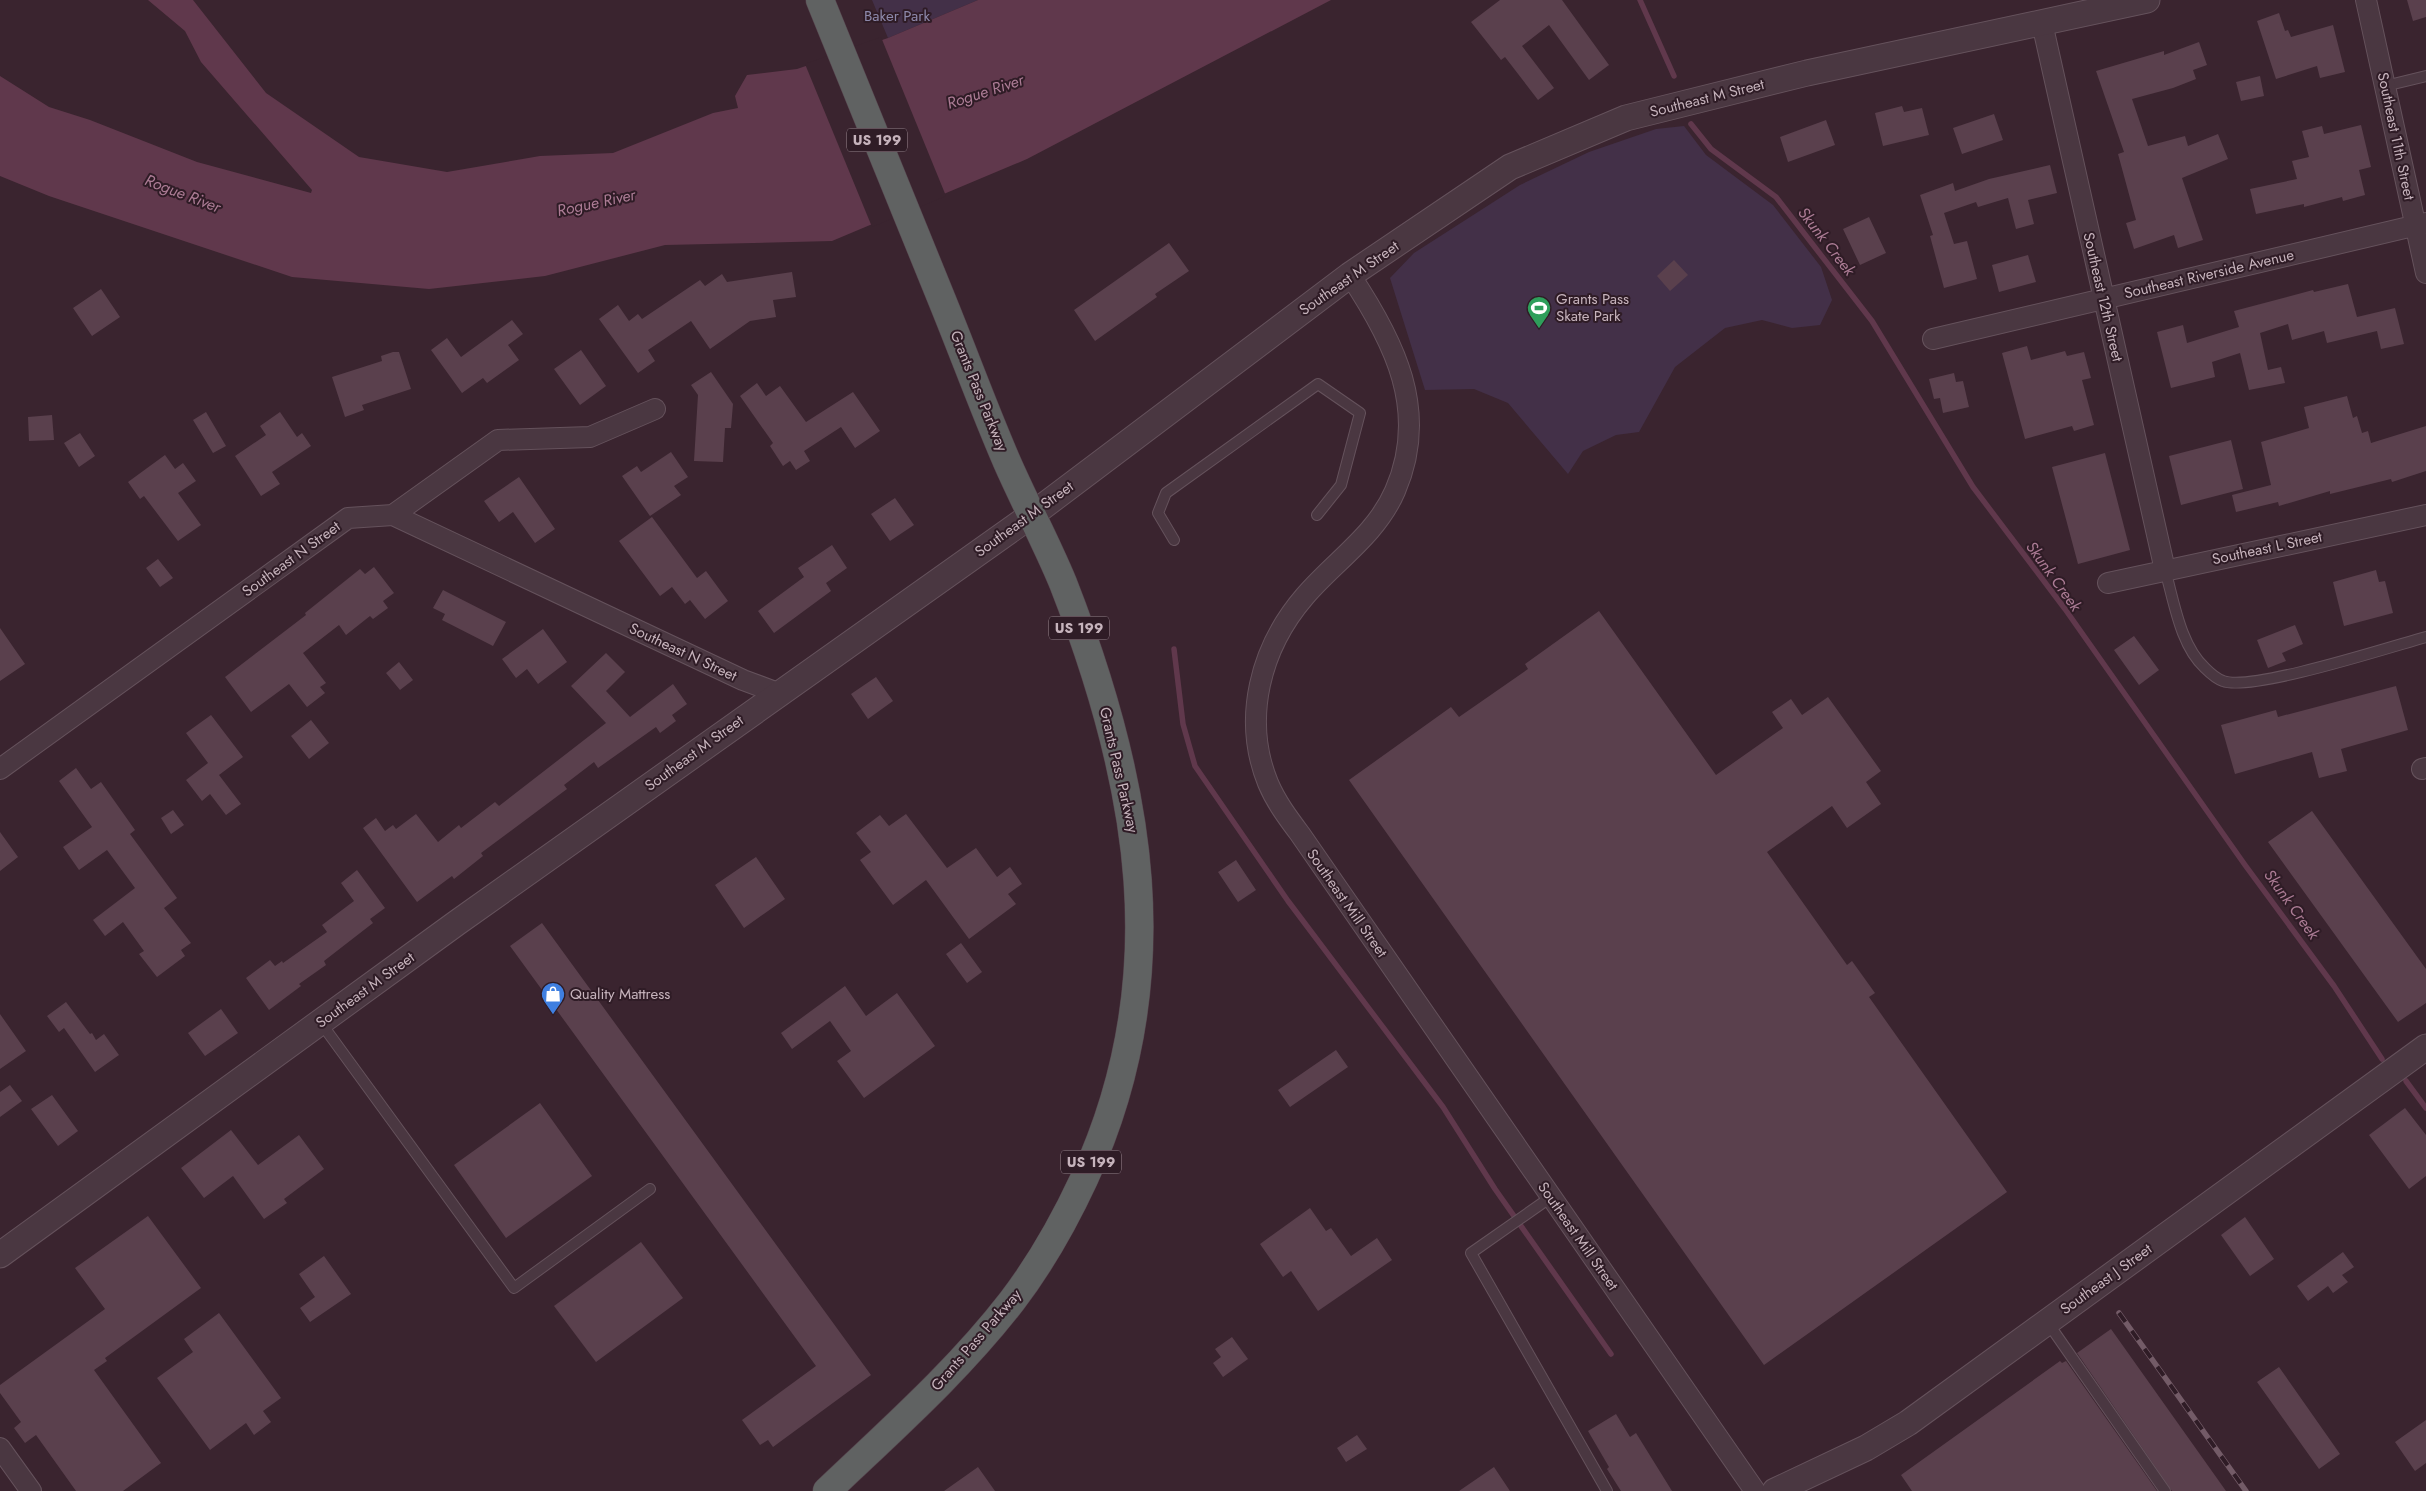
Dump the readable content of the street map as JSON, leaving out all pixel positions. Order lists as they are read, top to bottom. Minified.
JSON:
{"streets":{"highway":["US 199","Grants Pass Parkway"],"street":["Southeast M Street","Southeast 11th Street","Southeast Riverside Avenue","Southeast 12th Street","Southeast L Street","Southeast N Street","Southeast Mill Street","Southeast J Street"]},"crossings":[["Southeast M Street","Southeast 12th Street"],["Southeast M Street","Grants Pass Parkway"],["Southeast M Street","Southeast N Street"],["Southeast M Street","Southeast Mill Street"],["Southeast 11th Street","Southeast Riverside Avenue"],["Southeast Riverside Avenue","Southeast 12th Street"],["Southeast 12th Street","Southeast L Street"]],"water":["Rogue River","Skunk Creek"],"parks":["Baker Park"],"places":{"sports":["Grants Pass Skate Park"],"shop":["Quality Mattress"]}}
